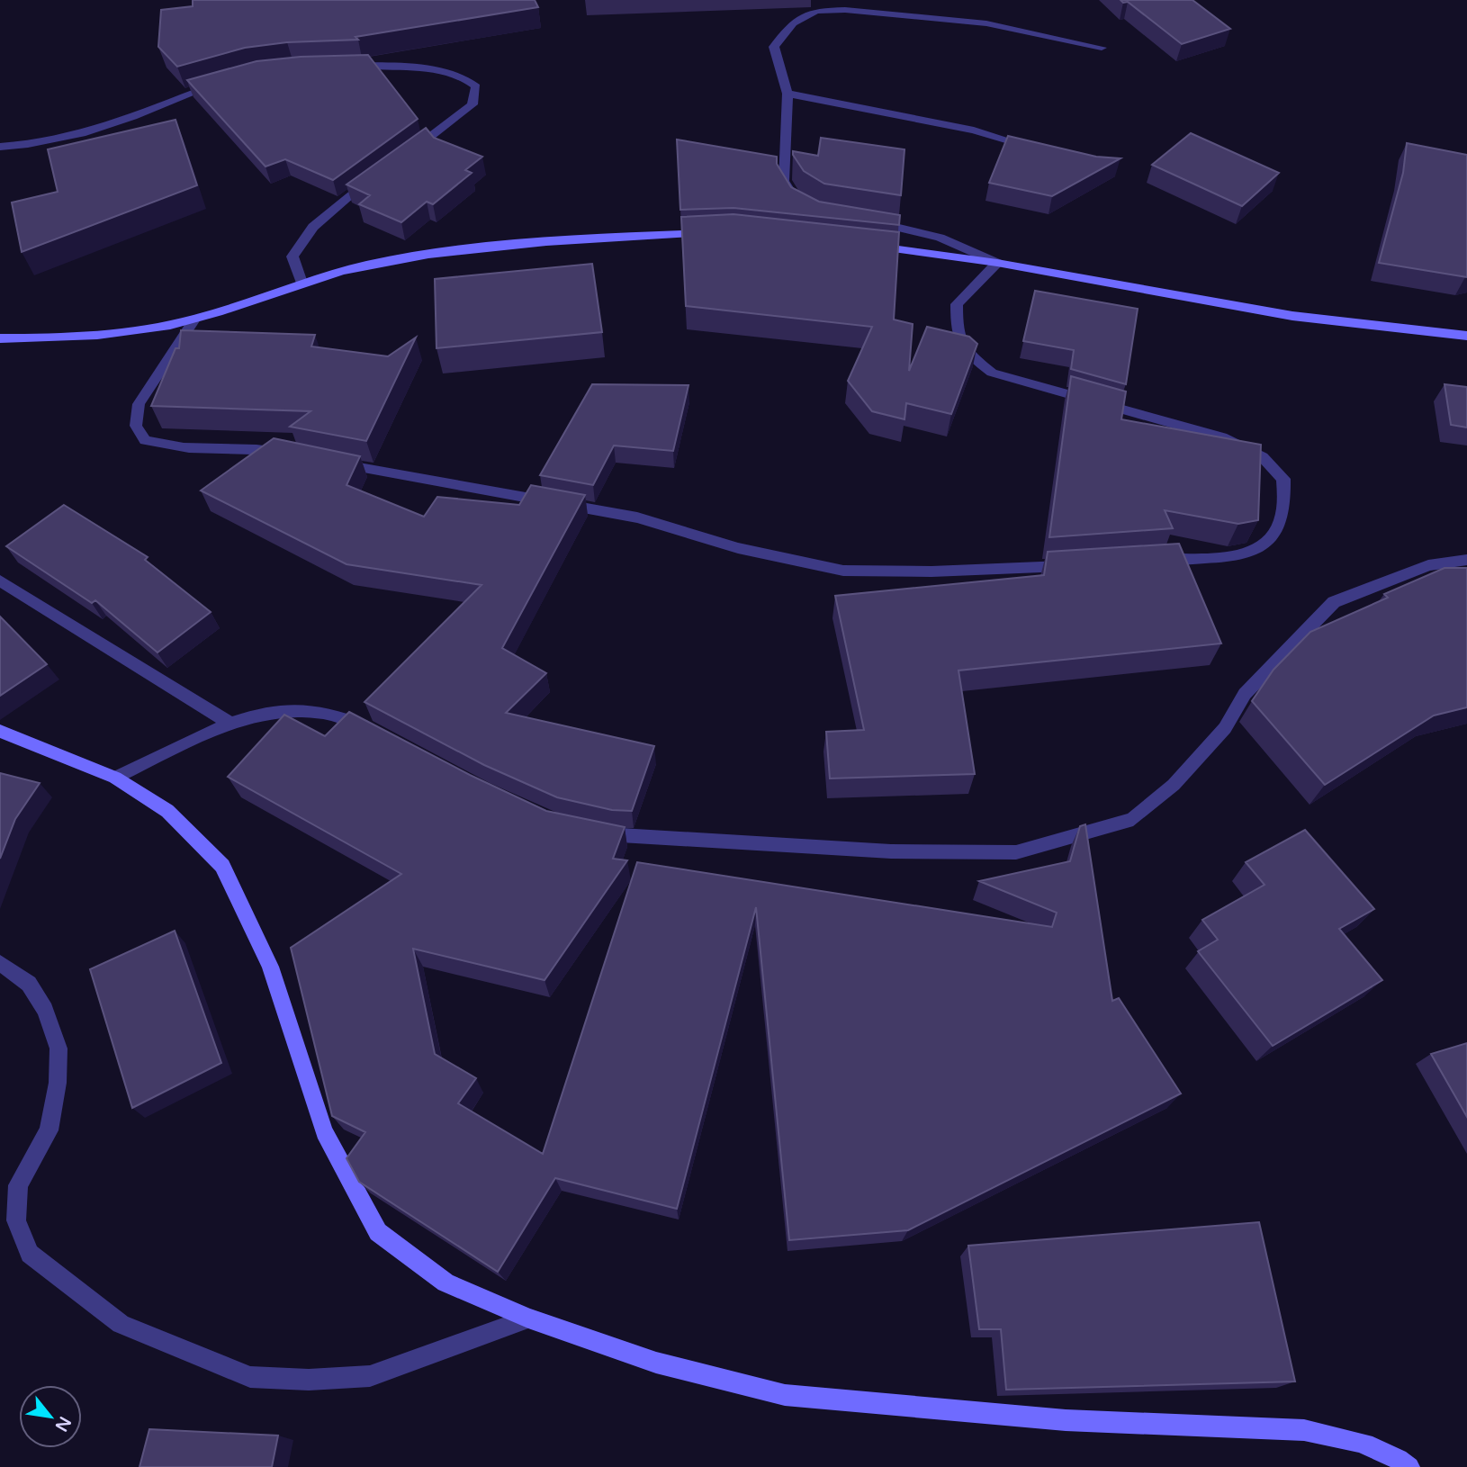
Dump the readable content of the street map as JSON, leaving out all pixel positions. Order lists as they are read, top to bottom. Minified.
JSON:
{"north":"bottom right"}
